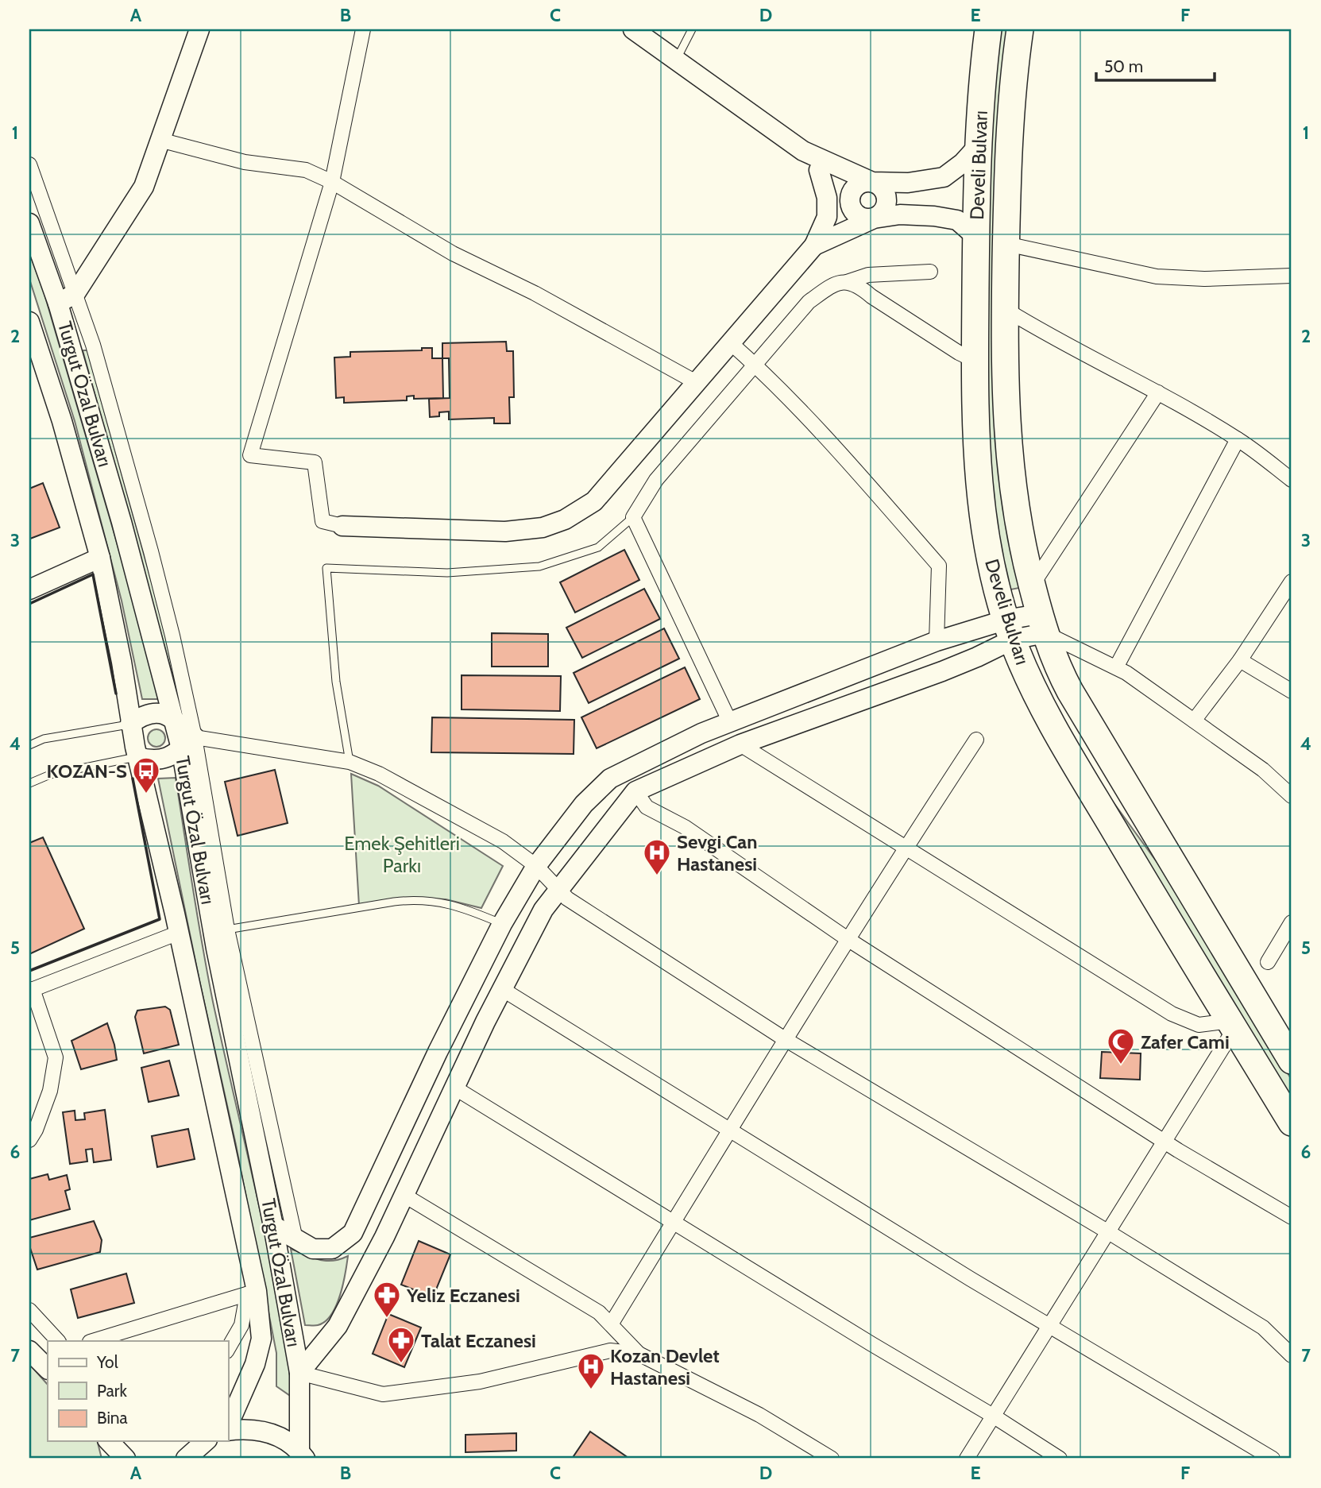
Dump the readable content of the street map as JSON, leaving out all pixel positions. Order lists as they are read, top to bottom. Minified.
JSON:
{"streets":{"highway":["Develi Bulvarı"],"street":["Turgut Özal Bulvarı"]},"parks":["Emek Şehitleri Parkı"],"places":{"bus stop":["KOZAN-S"],"hospital":["Sevgi Can Hastanesi","Kozan Devlet Hastanesi"],"mosque":["Zafer Cami"],"pharmacy":["Yeliz Eczanesi","Talat Eczanesi"]},"legend":["Yol","Park","Bina"],"scale_bar":"50 m","grid":{"columns":["A","B","C","D","E","F"],"rows":["1","2","3","4","5","6","7"]}}
